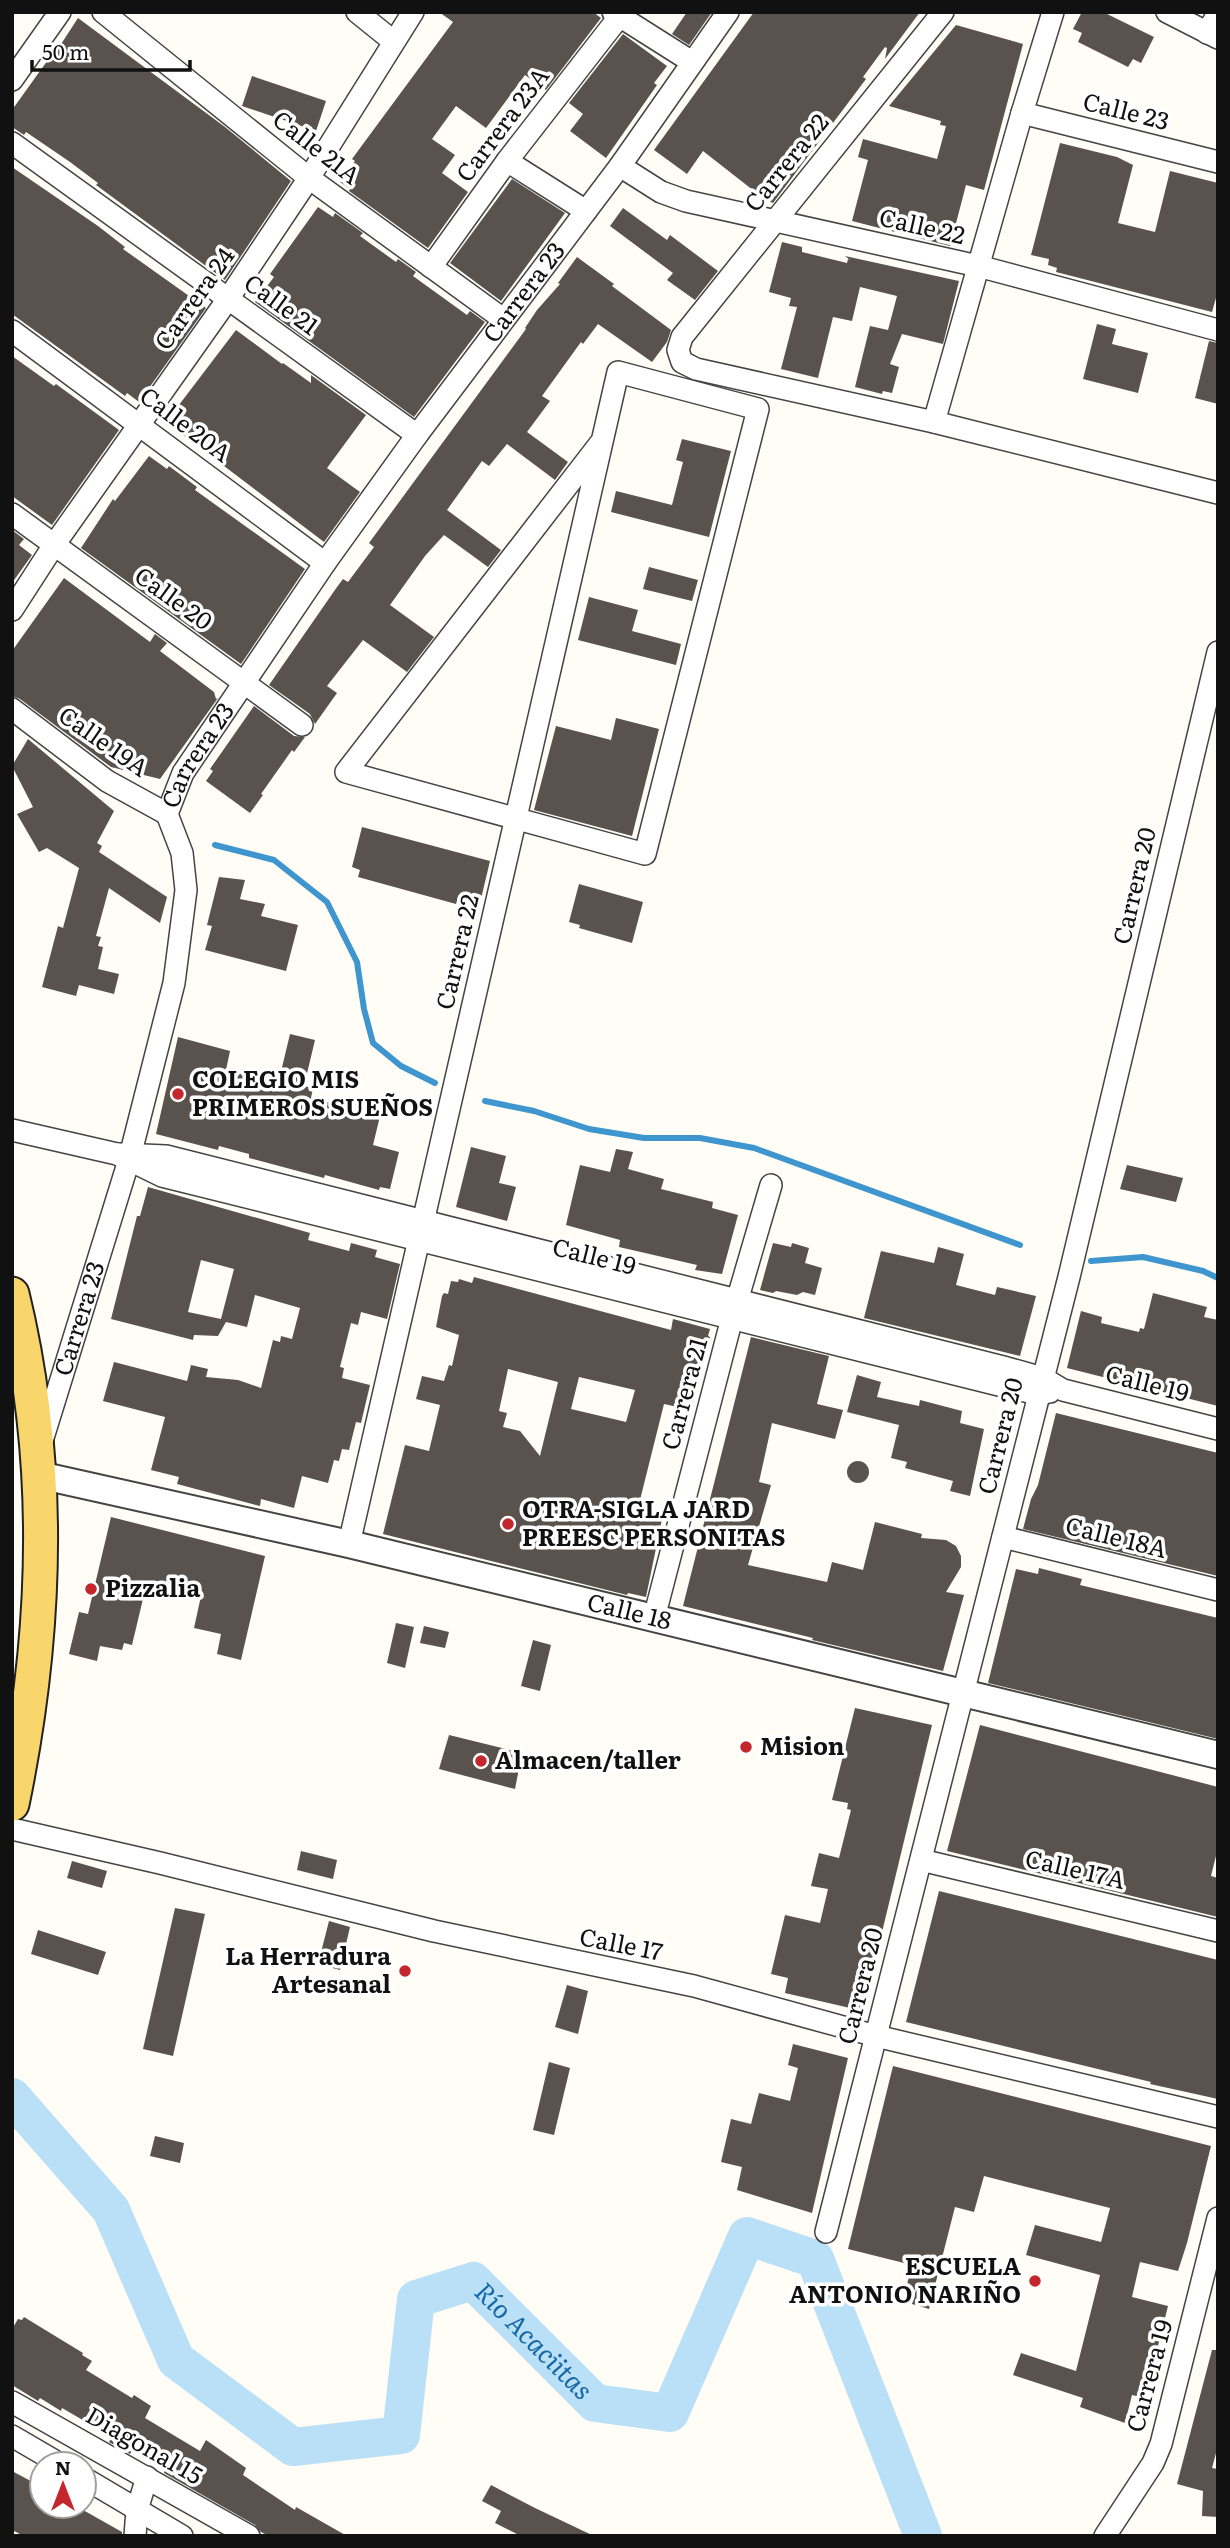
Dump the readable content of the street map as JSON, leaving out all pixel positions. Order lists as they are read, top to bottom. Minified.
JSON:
{"streets":{"main road":["Carrera 23"],"street":["Calle 23","Carrera 23A","Calle 21A","Carrera 22","Calle 22","Carrera 24","Calle 21","Calle 20A","Calle 20","Calle 19A","Carrera 20","Calle 19","Carrera 21","Calle 18A","Calle 18","Calle 17A","Calle 17","Carrera 19","Diagonal 15"]},"crossings":[["Carrera 23A","Calle 21A"],["Calle 21A","Carrera 23"],["Calle 21A","Carrera 24"],["Carrera 22","Calle 22"],["Carrera 22","Calle 19"],["Carrera 22","Calle 18"],["Calle 22","Carrera 23"],["Carrera 23","Calle 21"],["Carrera 23","Calle 20A"],["Carrera 23","Calle 20"],["Carrera 23","Calle 19A"],["Carrera 23","Calle 19"],["Carrera 23","Calle 18"],["Carrera 24","Calle 21"],["Carrera 24","Calle 20A"],["Carrera 24","Calle 20"],["Carrera 20","Calle 19"],["Carrera 20","Calle 18A"],["Carrera 20","Calle 18"],["Carrera 20","Calle 17A"],["Carrera 20","Calle 17"],["Calle 19","Carrera 21"],["Carrera 21","Calle 18"]],"water":["Río Acaciitas"],"places":["COLEGIO MIS PRIMEROS SUEÑOS","OTRA-SIGLA JARD PREESC PERSONITAS","Pizzalia","Mision","Almacen/taller","La Herradura Artesanal","ESCUELA ANTONIO NARIÑO"],"scale_bar":"50 m","north":"top"}
